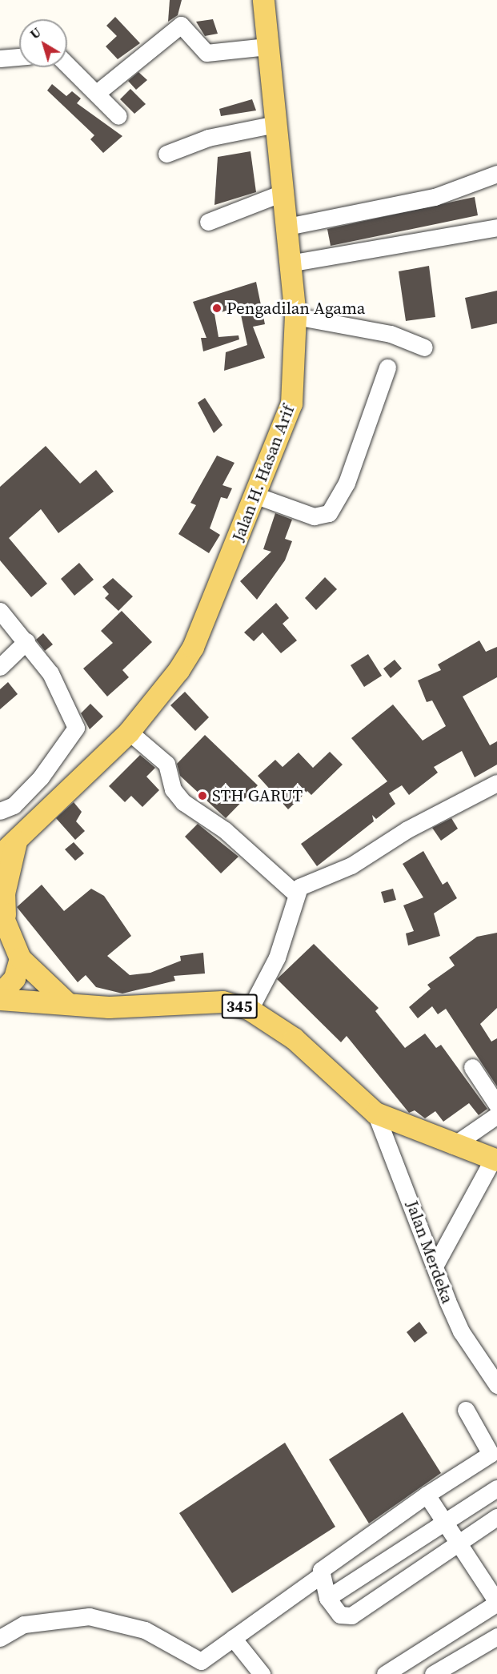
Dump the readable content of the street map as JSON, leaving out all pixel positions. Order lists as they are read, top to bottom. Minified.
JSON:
{"streets":{"main road":["Jalan H. Hasan Arif","345"],"street":["Jalan Merdeka"]},"crossings":[["345","Jalan Merdeka"]],"places":["Pengadilan Agama","STH GARUT"],"north":"top left"}
